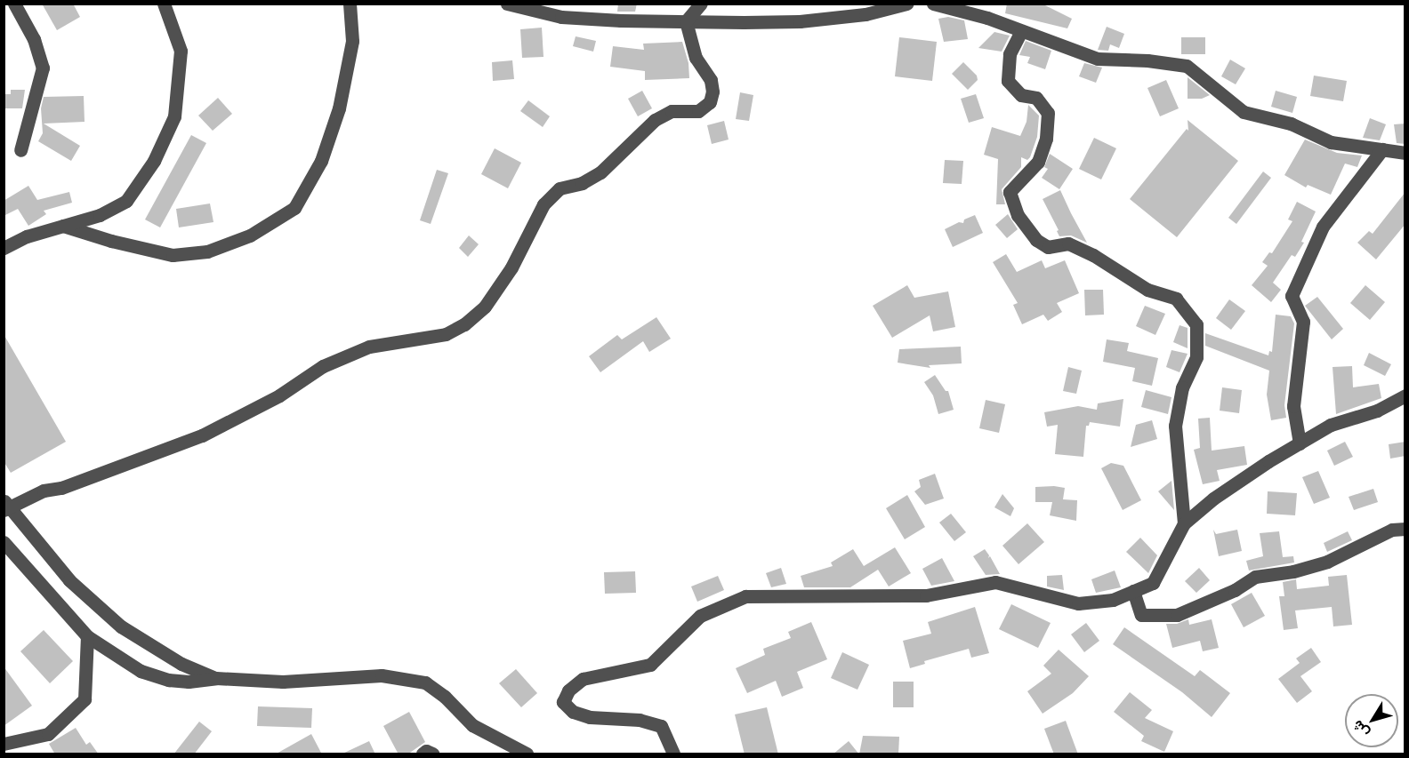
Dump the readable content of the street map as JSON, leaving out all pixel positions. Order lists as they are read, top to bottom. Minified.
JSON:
{"north":"bottom left"}
